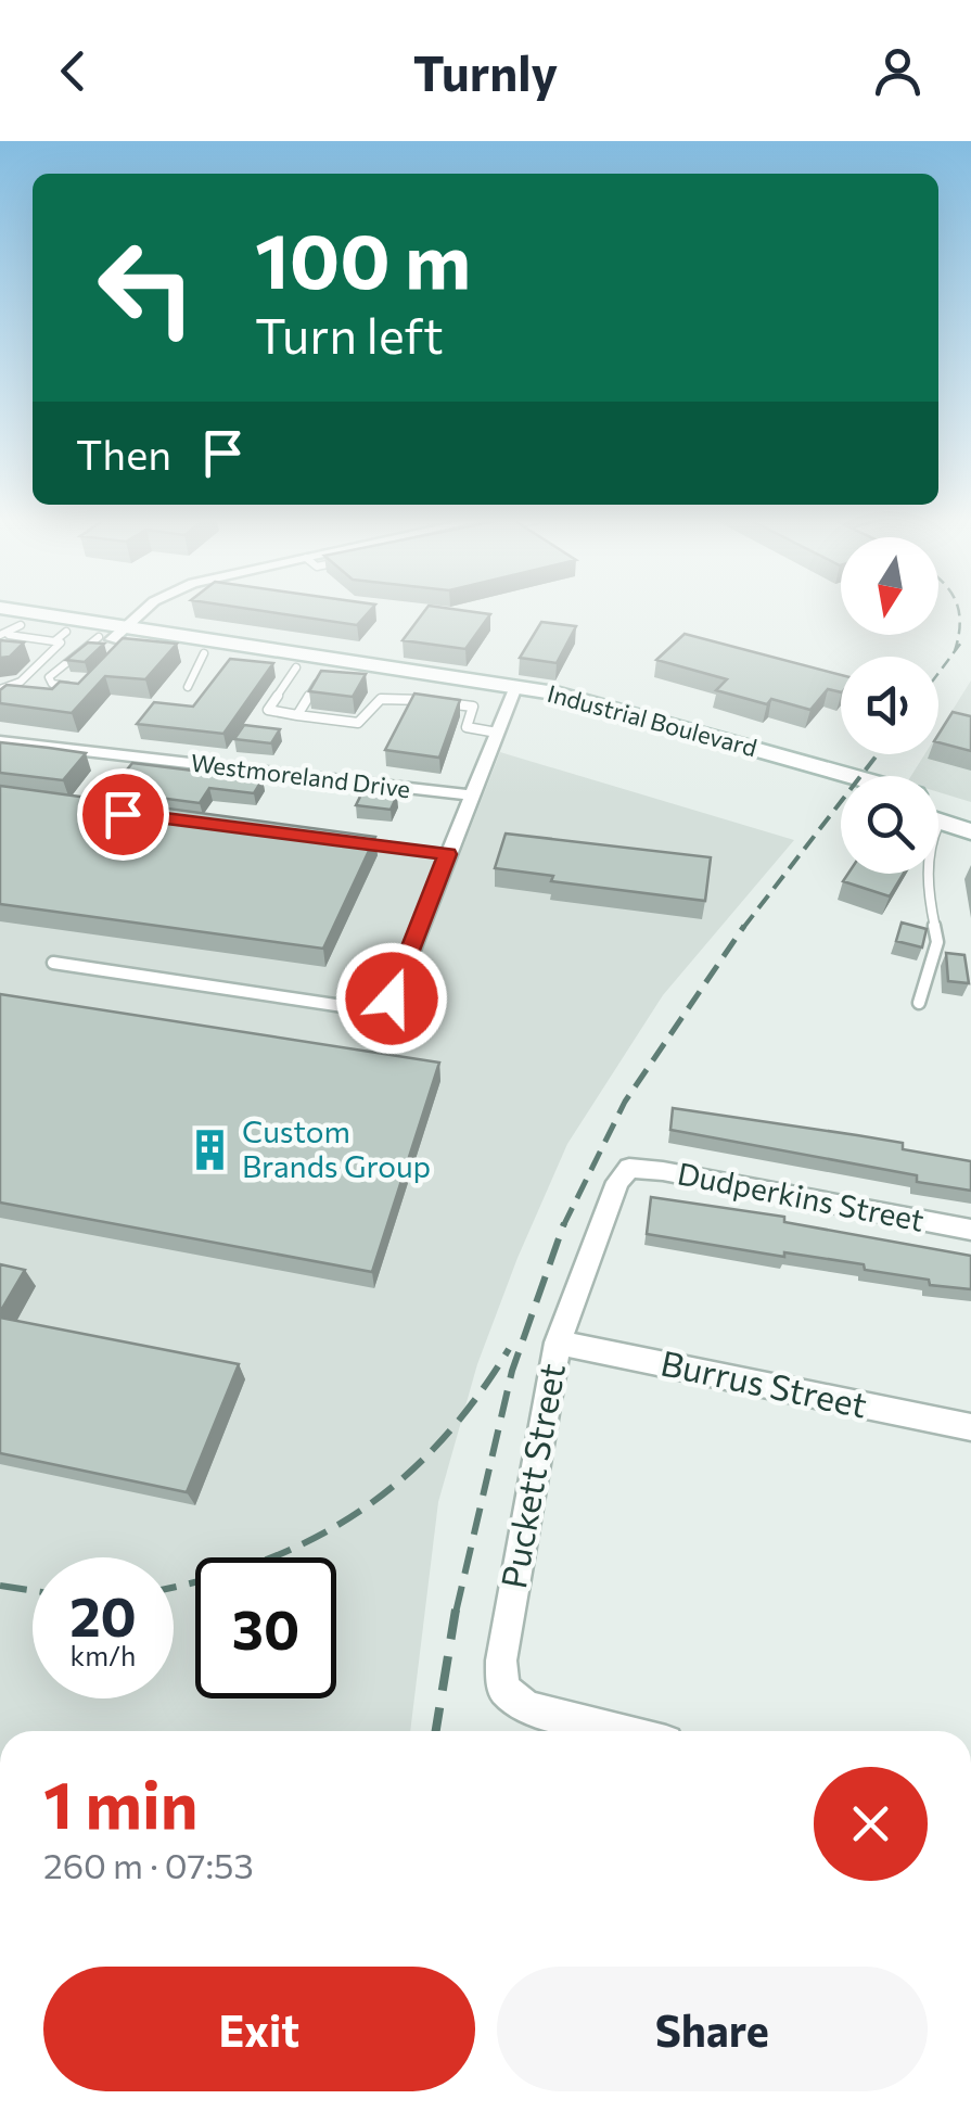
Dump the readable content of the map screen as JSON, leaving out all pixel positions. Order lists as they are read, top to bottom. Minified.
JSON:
{"streets":{"main road":["Industrial Boulevard"],"street":["Westmoreland Drive","Dudperkins Street","Burrus Street","Puckett Street"]},"crossings":[["Dudperkins Street","Puckett Street"],["Burrus Street","Puckett Street"]],"places":{"building":["Custom Brands Group"]},"north":"bottom","page":{"header":"Turnly","turn":["100 m","Turn left"],"then":"Then","speed":"20 km/h","limit":"30","heading":["1 min","260 m · 07:53"],"buttons":["Exit","Share"]}}
